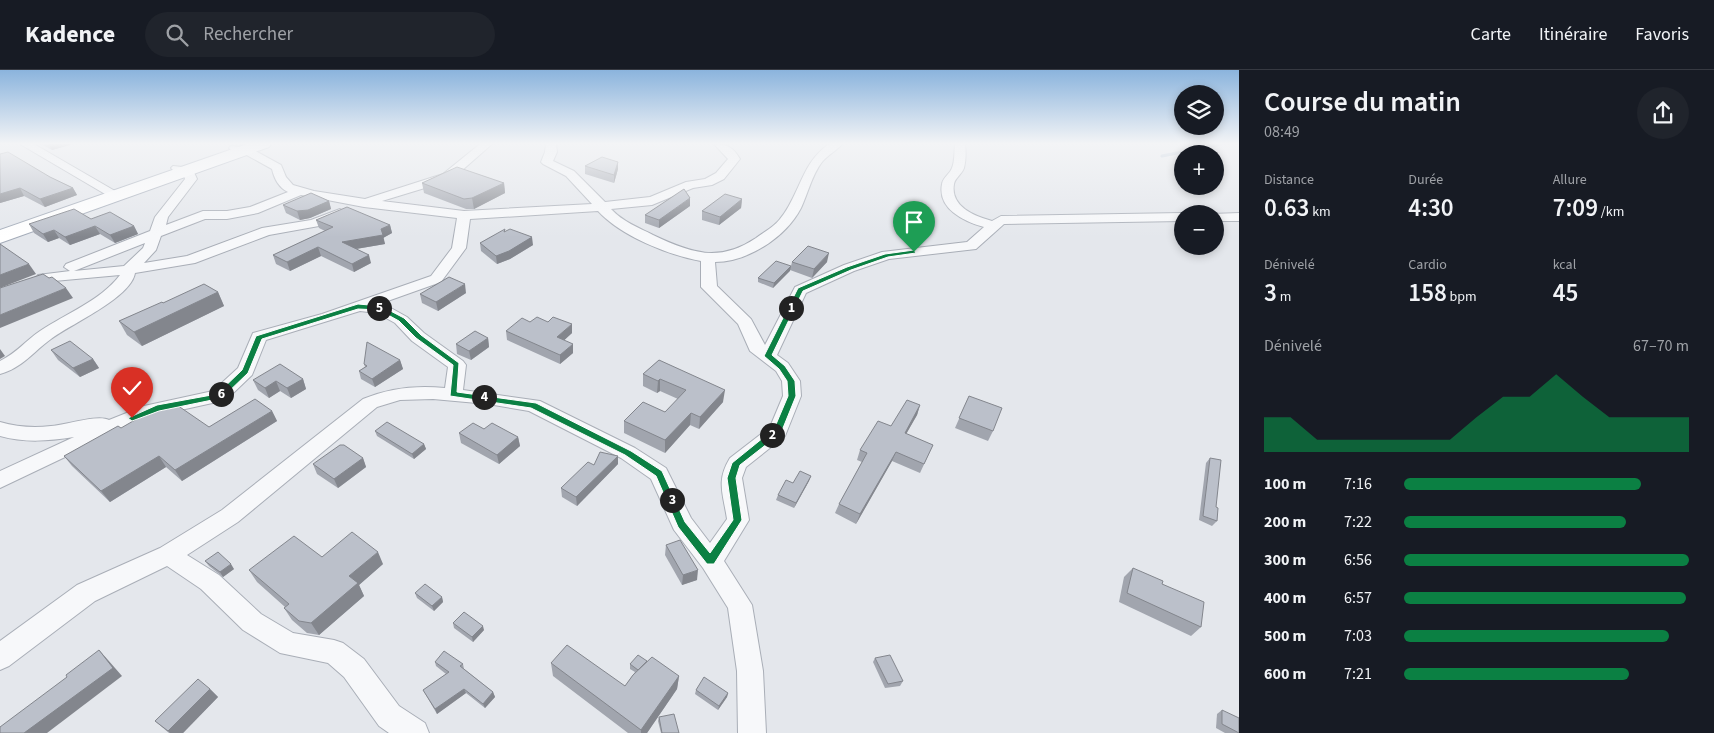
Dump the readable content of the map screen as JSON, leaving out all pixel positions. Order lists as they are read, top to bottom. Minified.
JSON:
{"page":{"header":"Kadence","search":"Rechercher","nav":["Carte","Itinéraire","Favoris"],"heading":["Course du matin","08:49"],"map_buttons":["+","−"],"stats":[["Distance","0.63 km"],["Durée","4:30"],["Allure","7:09 /km"],["Dénivelé","3 m"],["Cardio","158 bpm"],["kcal","45"]],"pins":["1","5","6","4","2","3"],"chart":["Dénivelé","67–70 m"],"list":[{"name":"100 m","note":"7:16"},{"name":"200 m","note":"7:22"},{"name":"300 m","note":"6:56"},{"name":"400 m","note":"6:57"},{"name":"500 m","note":"7:03"},{"name":"600 m","note":"7:21"}]}}
